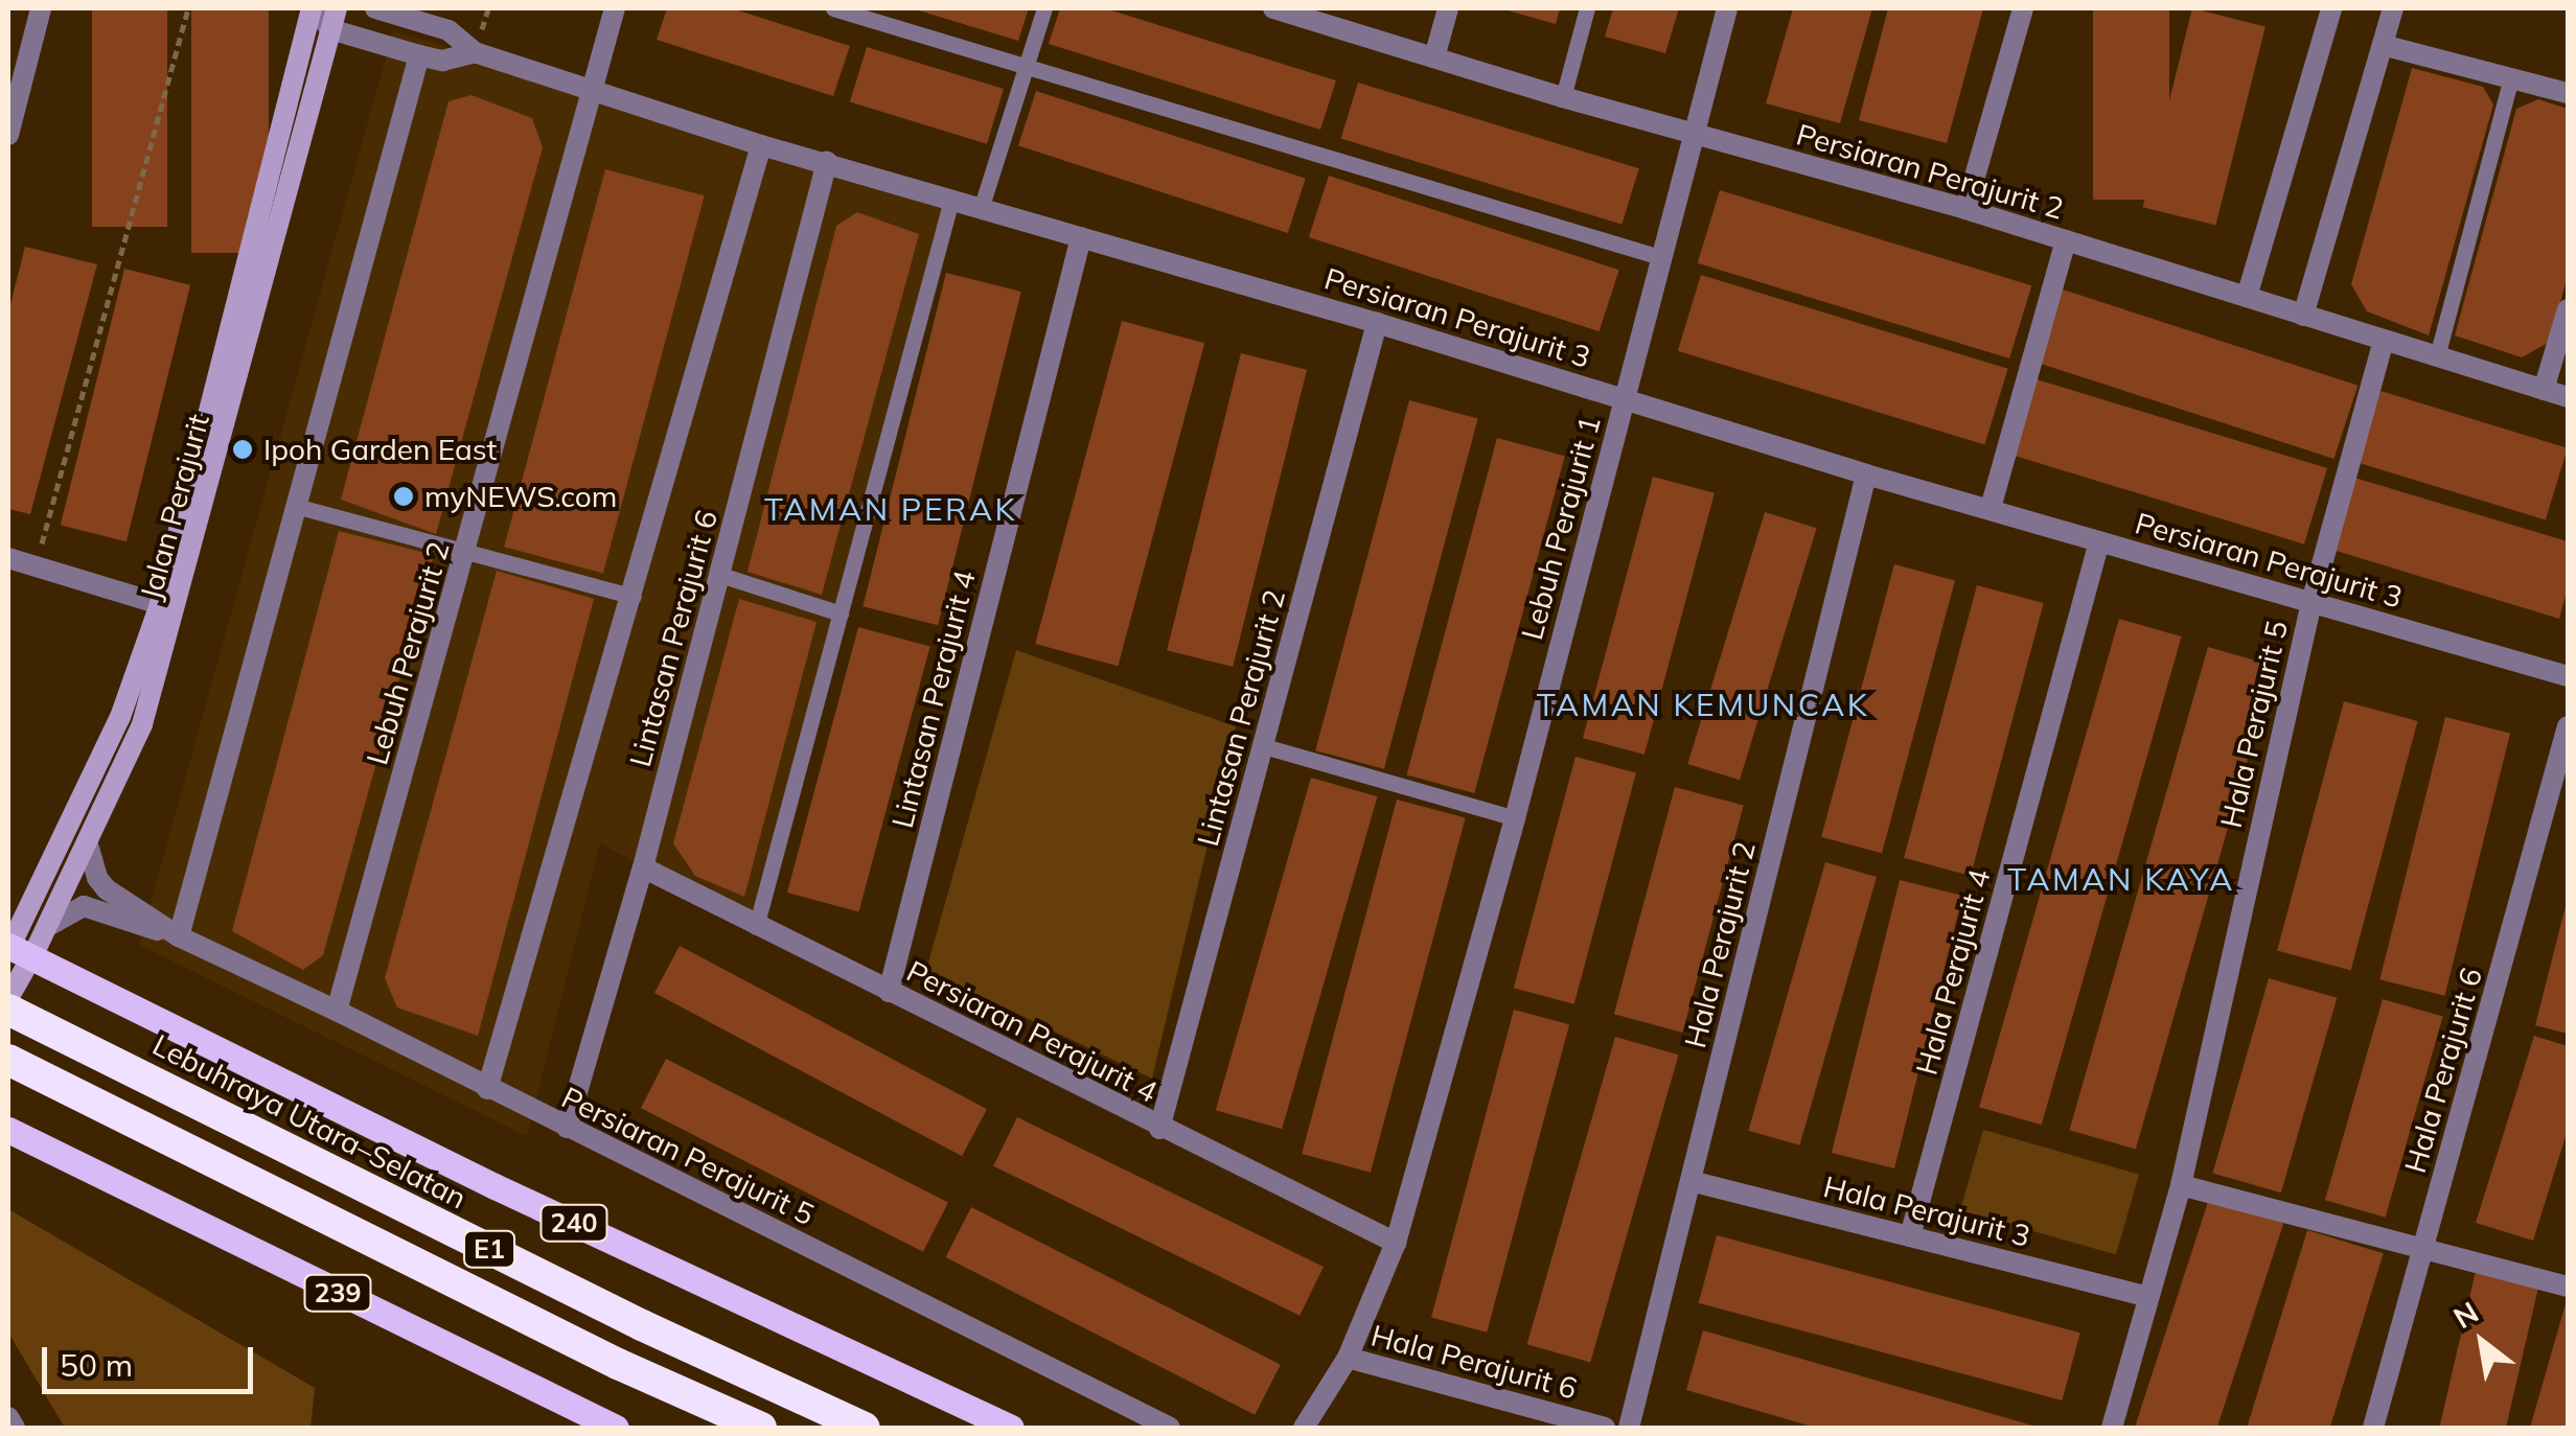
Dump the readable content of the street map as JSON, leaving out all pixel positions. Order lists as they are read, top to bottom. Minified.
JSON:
{"streets":{"highway":["Lebuhraya Utara–Selatan","E1"],"main road":["240","239"],"street":["Persiaran Perajurit 2","Persiaran Perajurit 3","Jalan Perajurit","Lebuh Perajurit 1","Lintasan Perajurit 6","Lebuh Perajurit 2","Lintasan Perajurit 4","Lintasan Perajurit 2","Hala Perajurit 5","Hala Perajurit 2","Hala Perajurit 4","Persiaran Perajurit 4","Hala Perajurit 6","Persiaran Perajurit 5","Hala Perajurit 3"]},"crossings":[["Persiaran Perajurit 2","Lebuh Perajurit 1"],["Persiaran Perajurit 2","Hala Perajurit 5"],["Persiaran Perajurit 3","Jalan Perajurit"],["Persiaran Perajurit 3","Lebuh Perajurit 1"],["Persiaran Perajurit 3","Lintasan Perajurit 6"],["Persiaran Perajurit 3","Lebuh Perajurit 2"],["Persiaran Perajurit 3","Lintasan Perajurit 4"],["Persiaran Perajurit 3","Lintasan Perajurit 2"],["Persiaran Perajurit 3","Hala Perajurit 5"],["Persiaran Perajurit 3","Hala Perajurit 2"],["Persiaran Perajurit 3","Hala Perajurit 4"],["Jalan Perajurit","Persiaran Perajurit 5"],["Jalan Perajurit","240"],["Lebuh Perajurit 1","Persiaran Perajurit 4"],["Lebuh Perajurit 1","Hala Perajurit 6"],["Lintasan Perajurit 6","Persiaran Perajurit 4"],["Lintasan Perajurit 6","Persiaran Perajurit 5"],["Lebuh Perajurit 2","Persiaran Perajurit 5"],["Lintasan Perajurit 4","Persiaran Perajurit 4"],["Lintasan Perajurit 2","Persiaran Perajurit 4"],["Hala Perajurit 5","Hala Perajurit 3"],["Hala Perajurit 2","Hala Perajurit 3"],["Hala Perajurit 4","Hala Perajurit 3"]],"districts":["TAMAN PERAK","TAMAN KEMUNCAK","TAMAN KAYA"],"places":["Ipoh Garden East","myNEWS.com"],"scale_bar":"50 m","north":"top left"}
